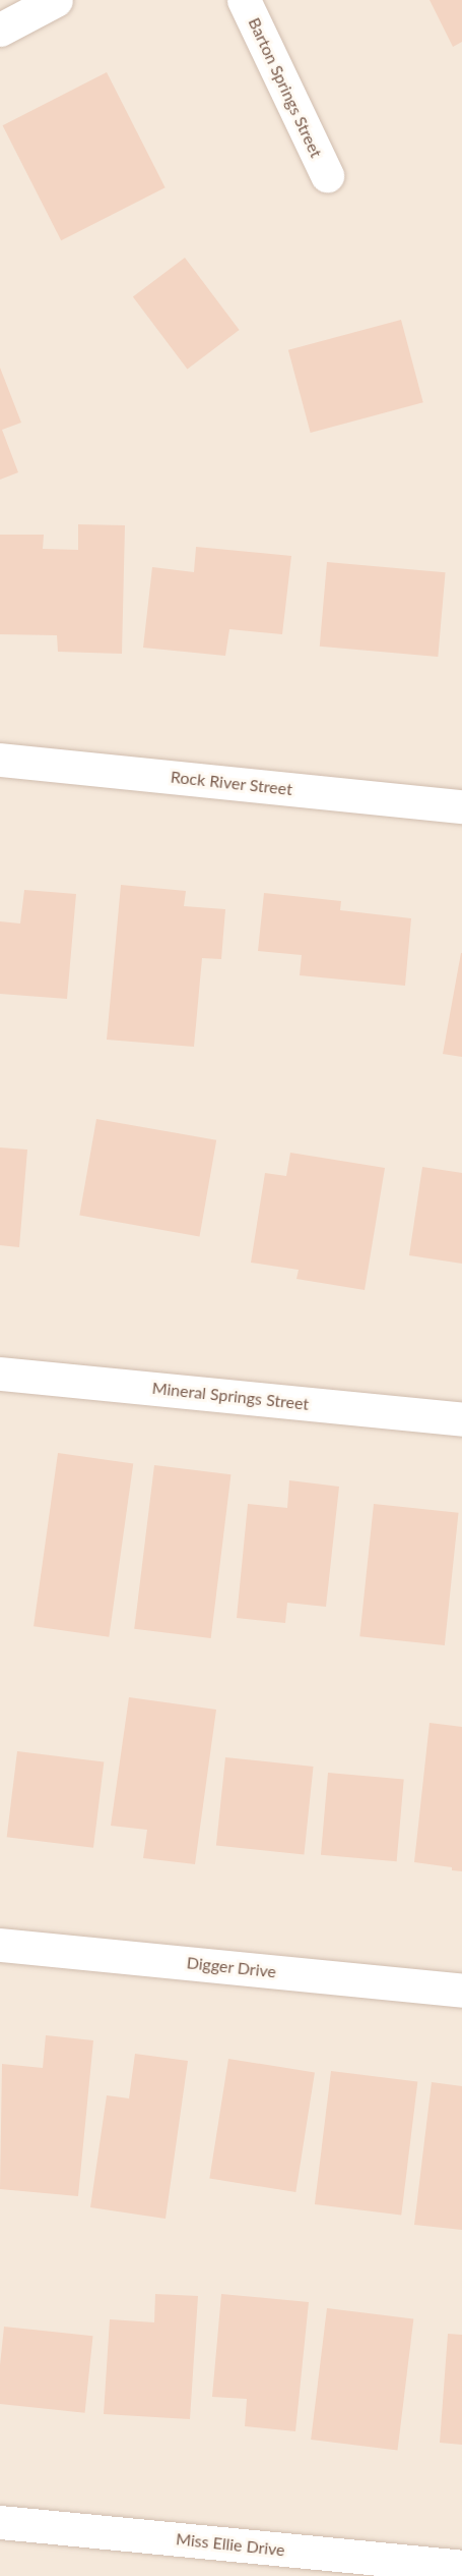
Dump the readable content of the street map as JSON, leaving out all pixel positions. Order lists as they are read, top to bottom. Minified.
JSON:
{"streets":{"street":["Barton Springs Street","Rock River Street","Mineral Springs Street","Digger Drive","Miss Ellie Drive"]}}
